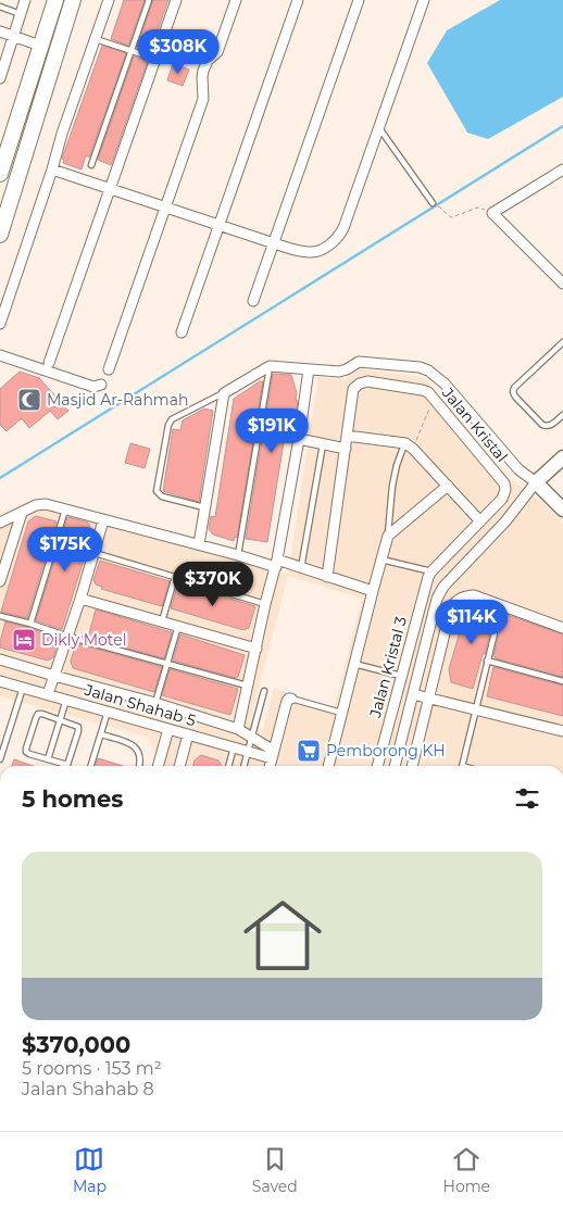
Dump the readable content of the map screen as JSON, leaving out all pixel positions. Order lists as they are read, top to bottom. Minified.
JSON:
{"streets":{"street":["Jalan Kristal","Jalan Kristal 3","Jalan Shahab 5"]},"crossings":[["Jalan Kristal","Jalan Kristal 3"]],"places":{"mosque":["Masjid Ar-Rahmah"],"hotel":["Dikly Motel"],"supermarket":["Pemborong KH"]},"page":{"price":["$308K","$191K","$175K","$370K","$114K"],"heading":"5 homes","list":[{"name":"$370,000","note":"5 rooms · 153 m² · Jalan Shahab 8"}],"tabs":["Map","Saved","Home"]}}
